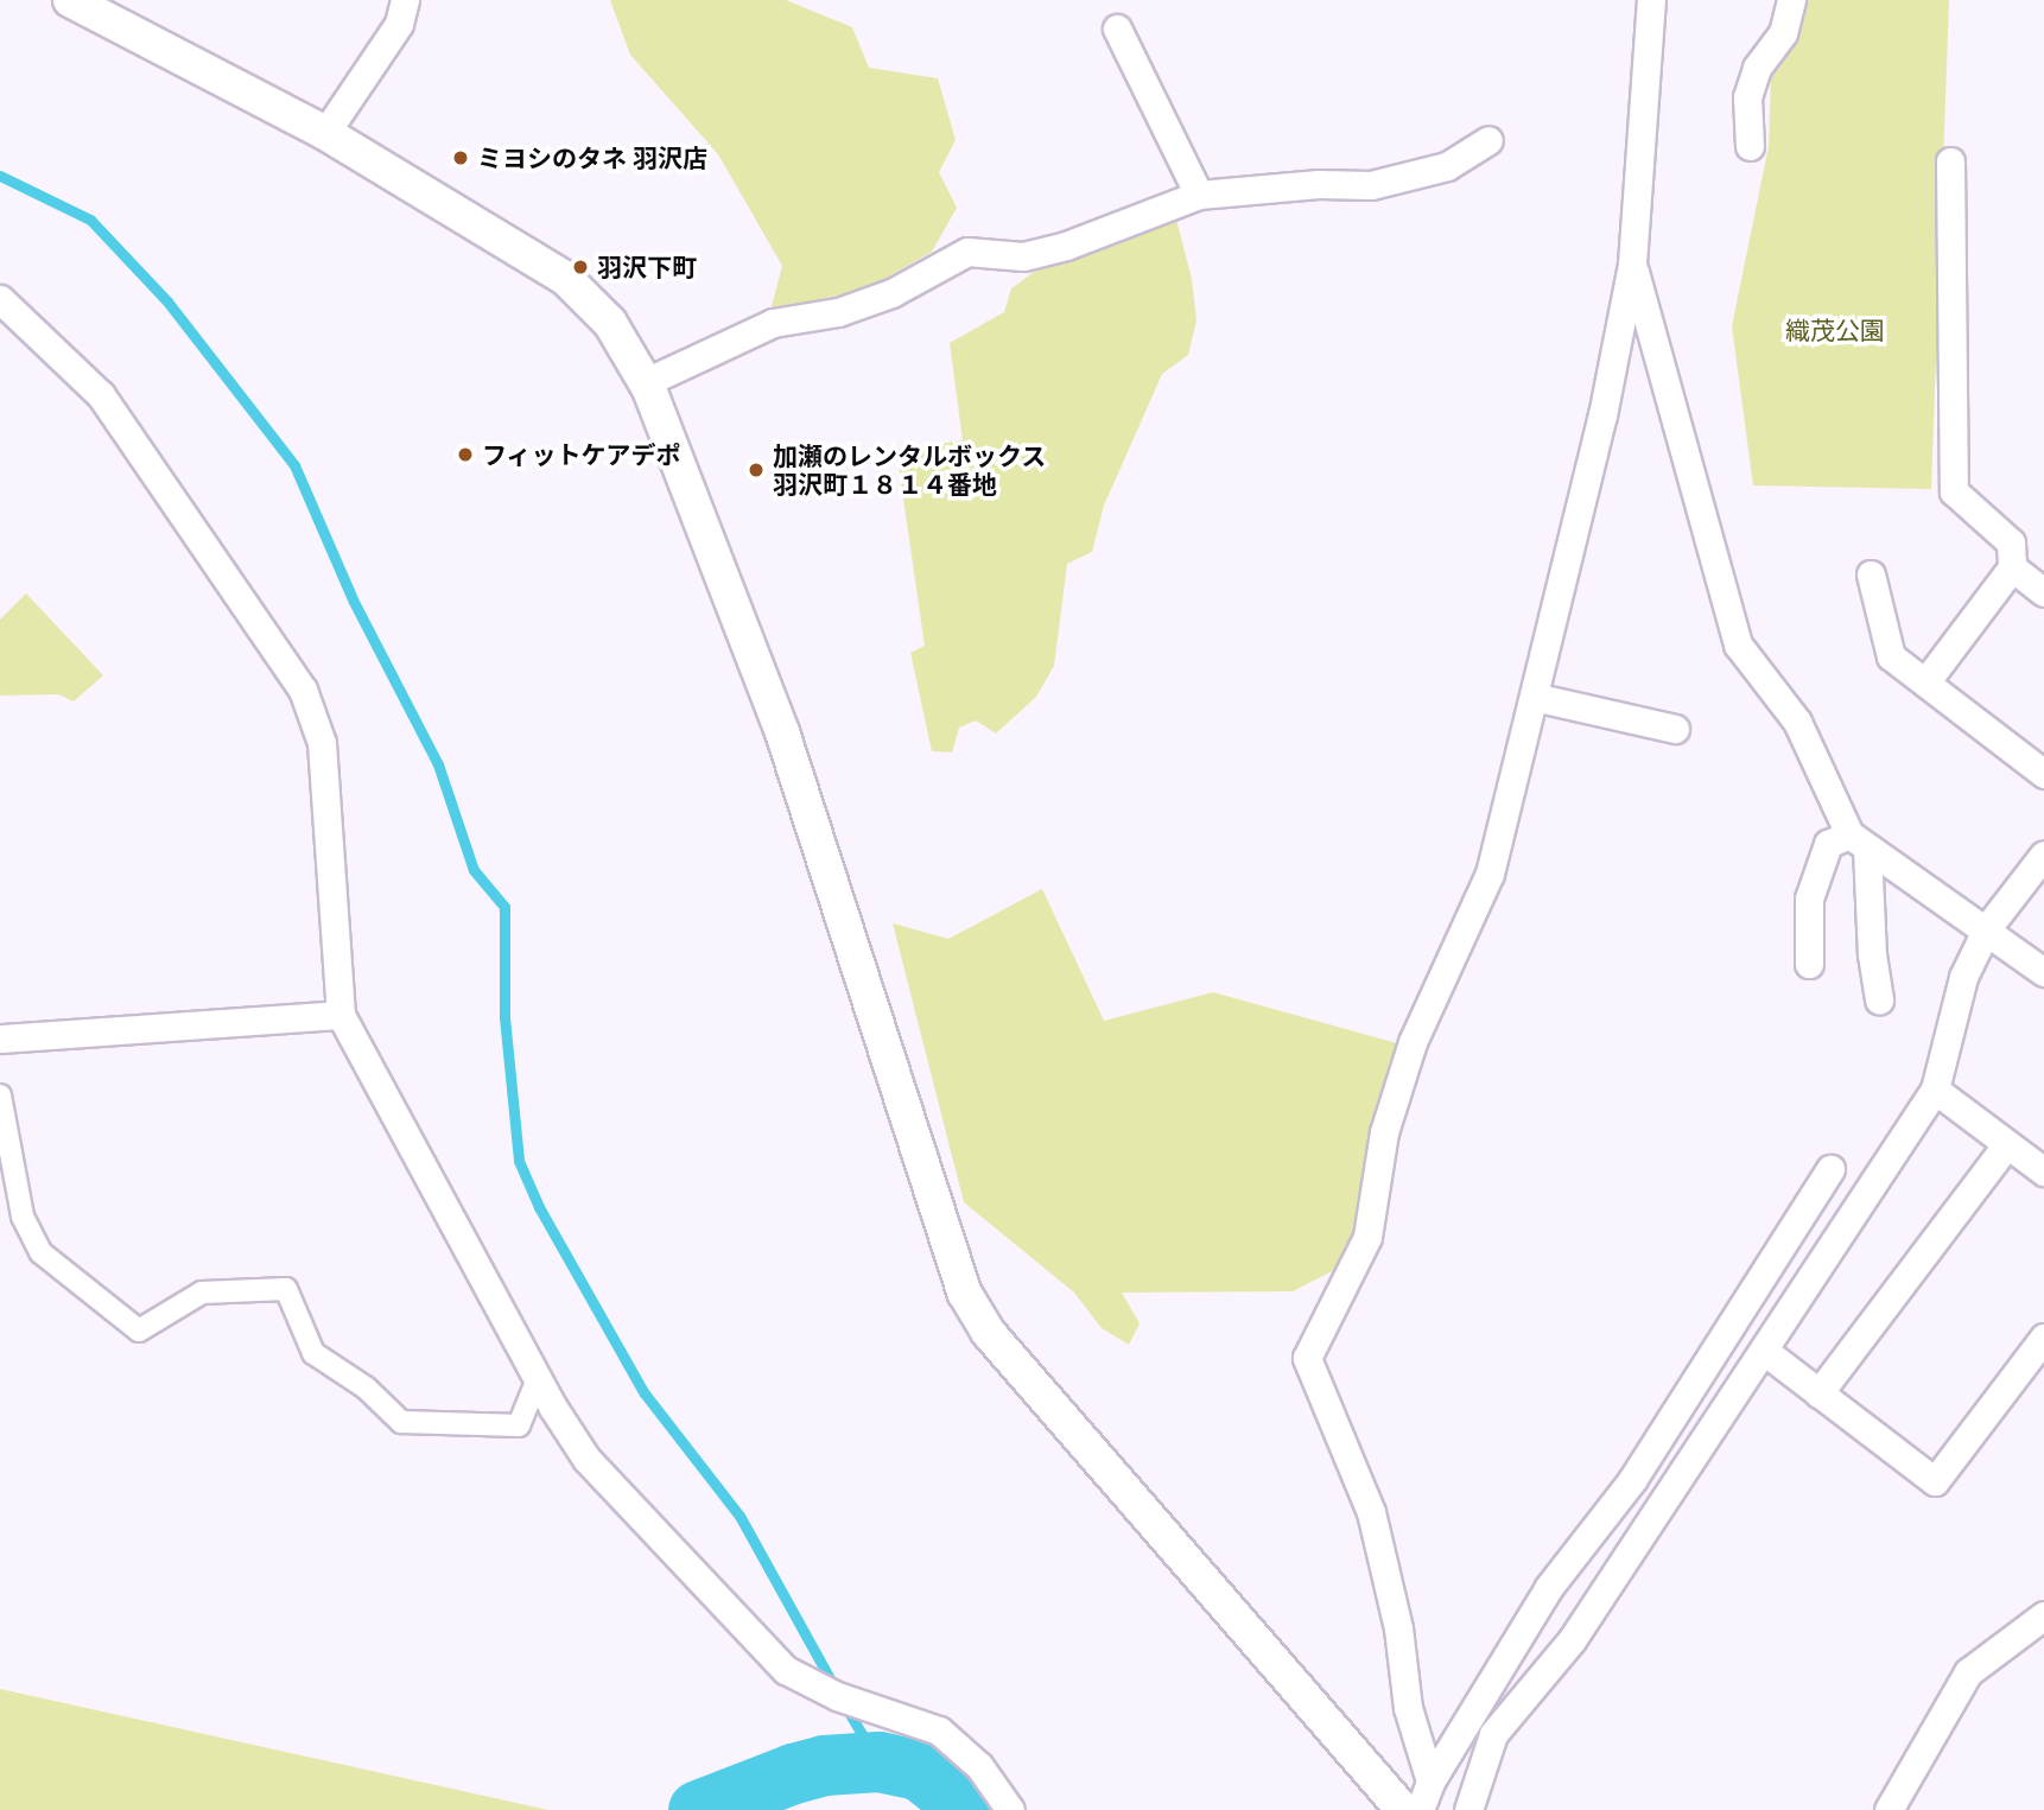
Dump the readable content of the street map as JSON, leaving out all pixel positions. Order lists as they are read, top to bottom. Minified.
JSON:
{"parks":["織茂公園"],"places":["ミヨシのタネ 羽沢店","羽沢下町","フィットケアデポ","加瀬のレンタルボックス 羽沢町１８１４番地"]}
